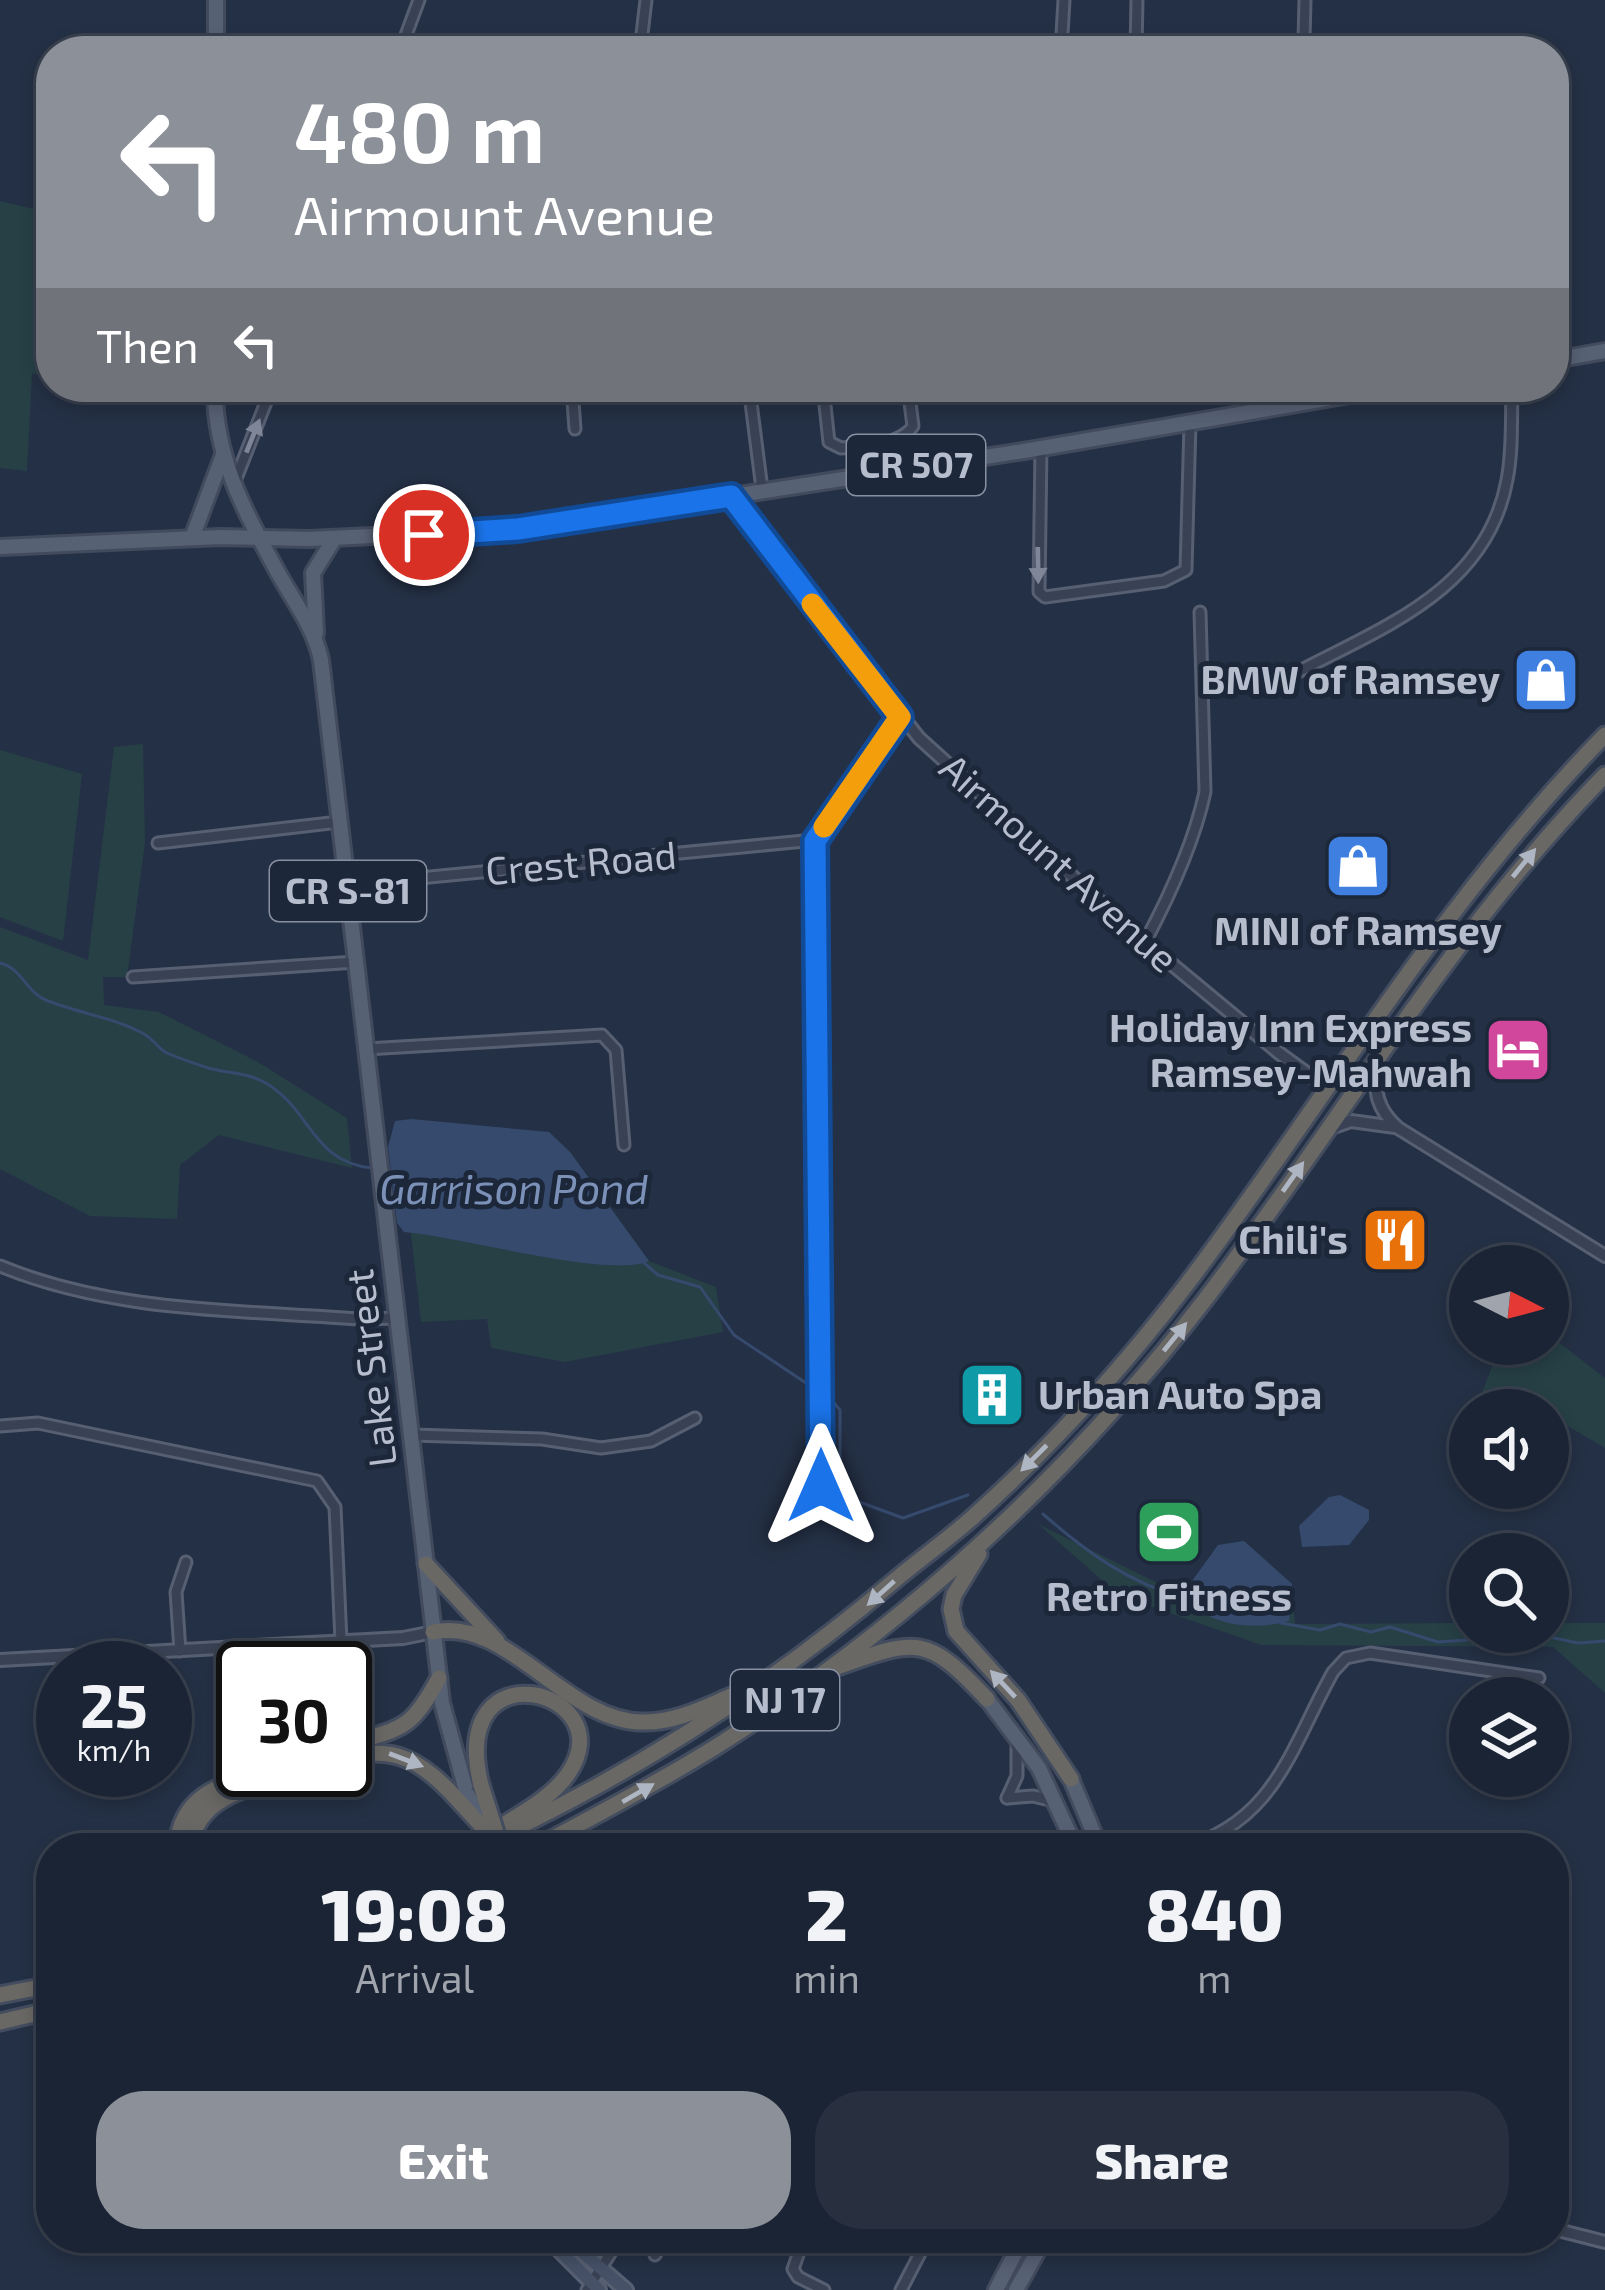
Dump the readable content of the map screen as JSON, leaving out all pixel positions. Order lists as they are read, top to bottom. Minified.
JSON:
{"streets":{"highway":["NJ 17"],"main road":["CR 507","CR S-81","Lake Street"],"street":["Crest Road","Airmount Avenue"]},"crossings":[["CR 507","Airmount Avenue"],["CR 507","Lake Street"],["Crest Road","Lake Street"],["Airmount Avenue","NJ 17"]],"water":["Garrison Pond"],"places":{"shop":["BMW of Ramsey","MINI of Ramsey"],"hotel":["Holiday Inn Express Ramsey-Mahwah"],"restaurant":["Chili's"],"building":["Urban Auto Spa"],"sports":["Retro Fitness"]},"north":"right","page":{"turn":["480 m","Airmount Avenue"],"then":"Then","speed":"25 km/h","limit":"30","eta":["19:08","Arrival","2","min","840","m"],"buttons":["Exit","Share"]}}
